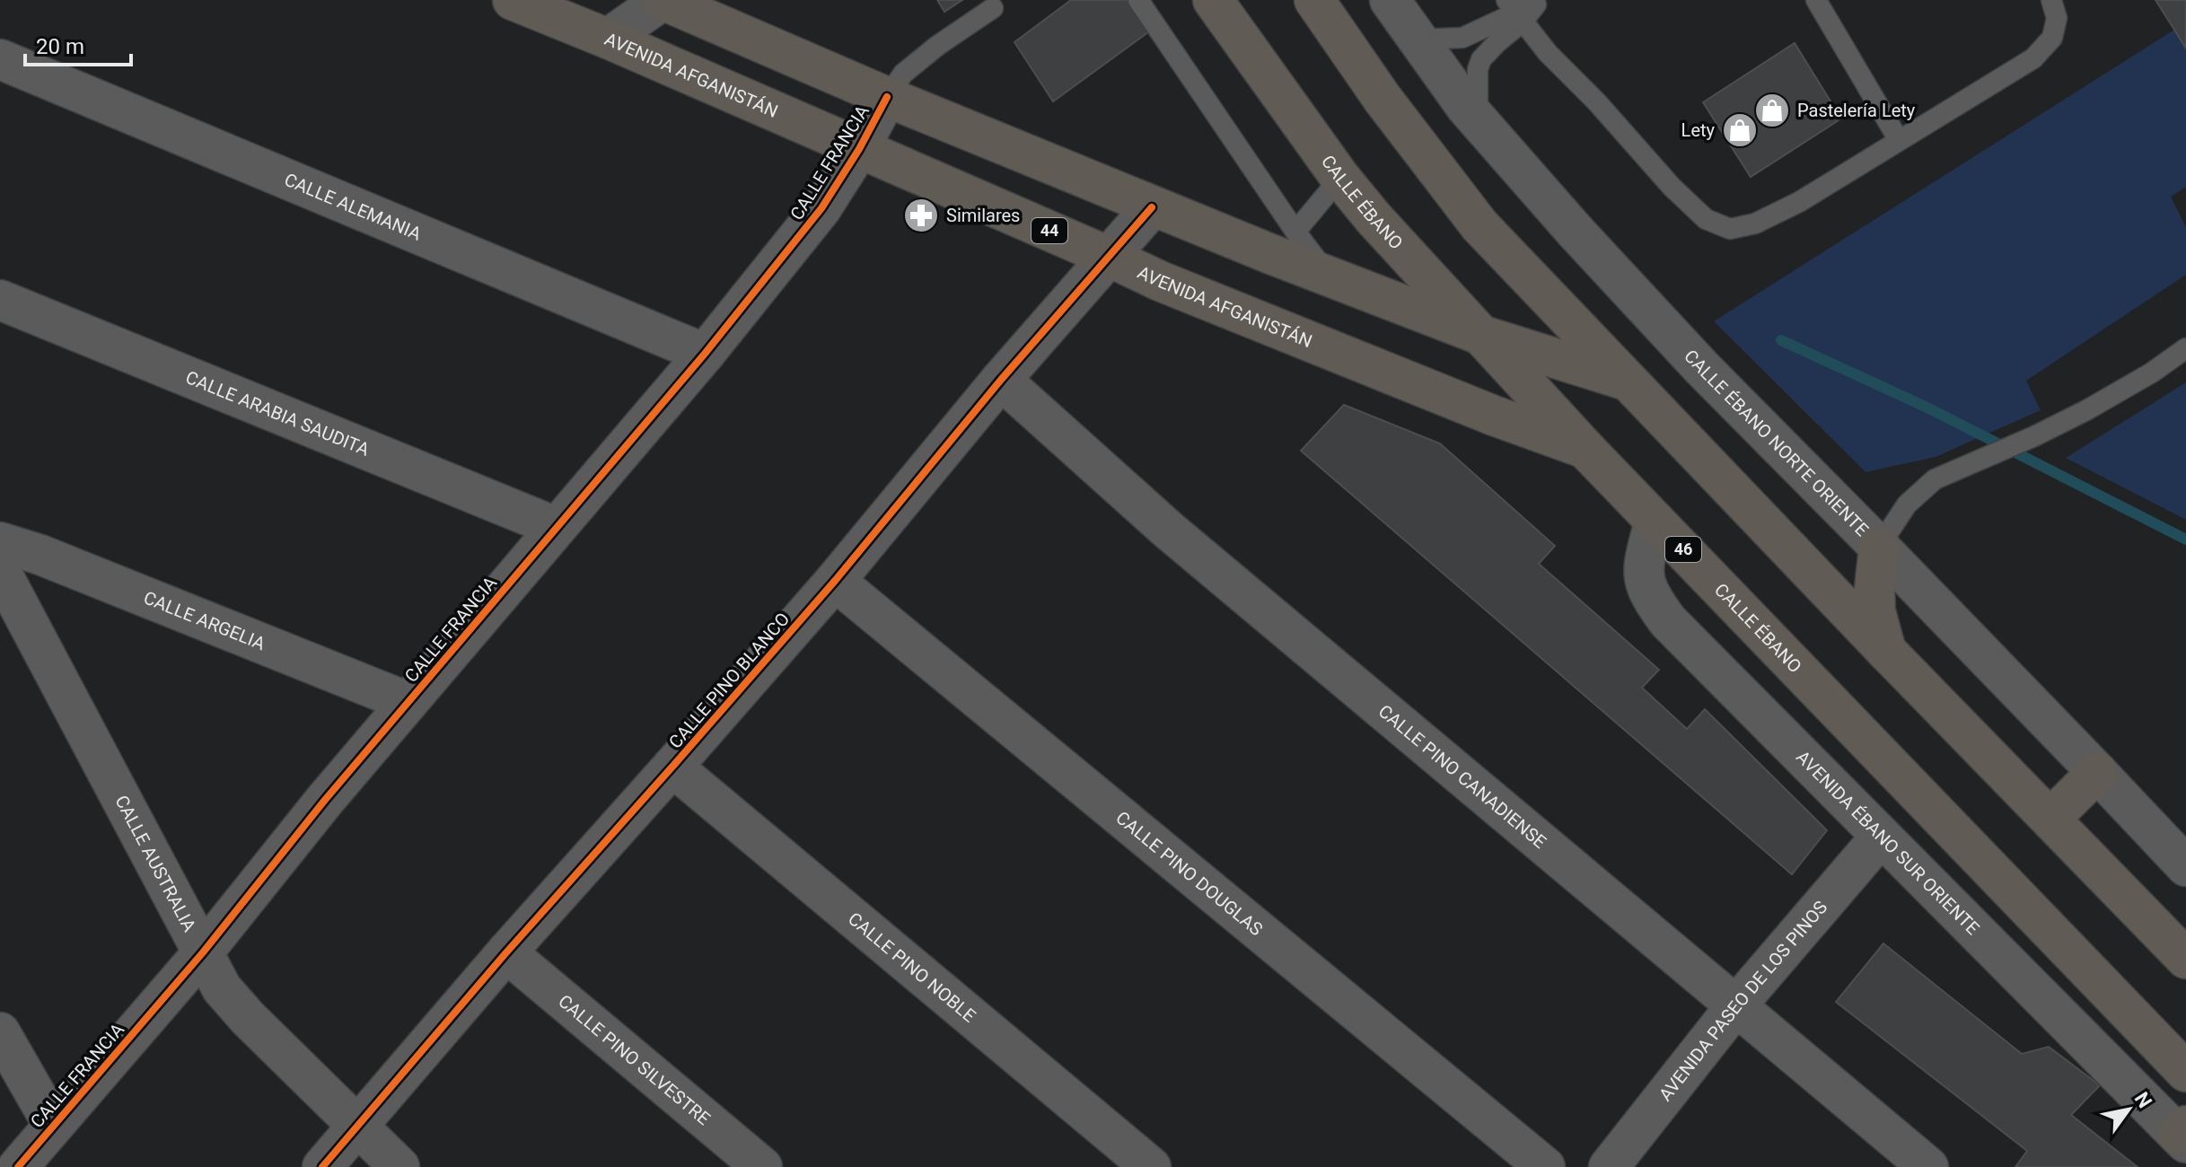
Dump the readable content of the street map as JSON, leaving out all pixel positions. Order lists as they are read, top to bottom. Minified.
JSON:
{"streets":{"main road":["AVENIDA AFGANISTÁN","CALLE ÉBANO","44","46"],"street":["CALLE FRANCIA","CALLE ALEMANIA","CALLE ARABIA SAUDITA","CALLE ÉBANO NORTE ORIENTE","CALLE ARGELIA","CALLE PINO BLANCO","CALLE PINO CANADIENSE","AVENIDA ÉBANO SUR ORIENTE","CALLE AUSTRALIA","CALLE PINO DOUGLAS","CALLE PINO NOBLE","AVENIDA PASEO DE LOS PINOS","CALLE PINO SILVESTRE"]},"crossings":[["AVENIDA AFGANISTÁN","CALLE FRANCIA"],["AVENIDA AFGANISTÁN","CALLE ÉBANO"],["AVENIDA AFGANISTÁN","CALLE PINO BLANCO"],["CALLE FRANCIA","CALLE ALEMANIA"],["CALLE FRANCIA","CALLE ARABIA SAUDITA"],["CALLE FRANCIA","CALLE ARGELIA"],["CALLE FRANCIA","CALLE AUSTRALIA"],["CALLE ÉBANO","AVENIDA ÉBANO SUR ORIENTE"],["CALLE PINO BLANCO","CALLE PINO CANADIENSE"],["CALLE PINO BLANCO","CALLE AUSTRALIA"],["CALLE PINO BLANCO","CALLE PINO DOUGLAS"],["CALLE PINO BLANCO","CALLE PINO NOBLE"],["CALLE PINO BLANCO","CALLE PINO SILVESTRE"],["CALLE PINO CANADIENSE","AVENIDA PASEO DE LOS PINOS"],["AVENIDA ÉBANO SUR ORIENTE","AVENIDA PASEO DE LOS PINOS"]],"places":{"shop":["Pastelería Lety","Lety"],"pharmacy":["Similares"]},"scale_bar":"20 m","north":"top right"}
